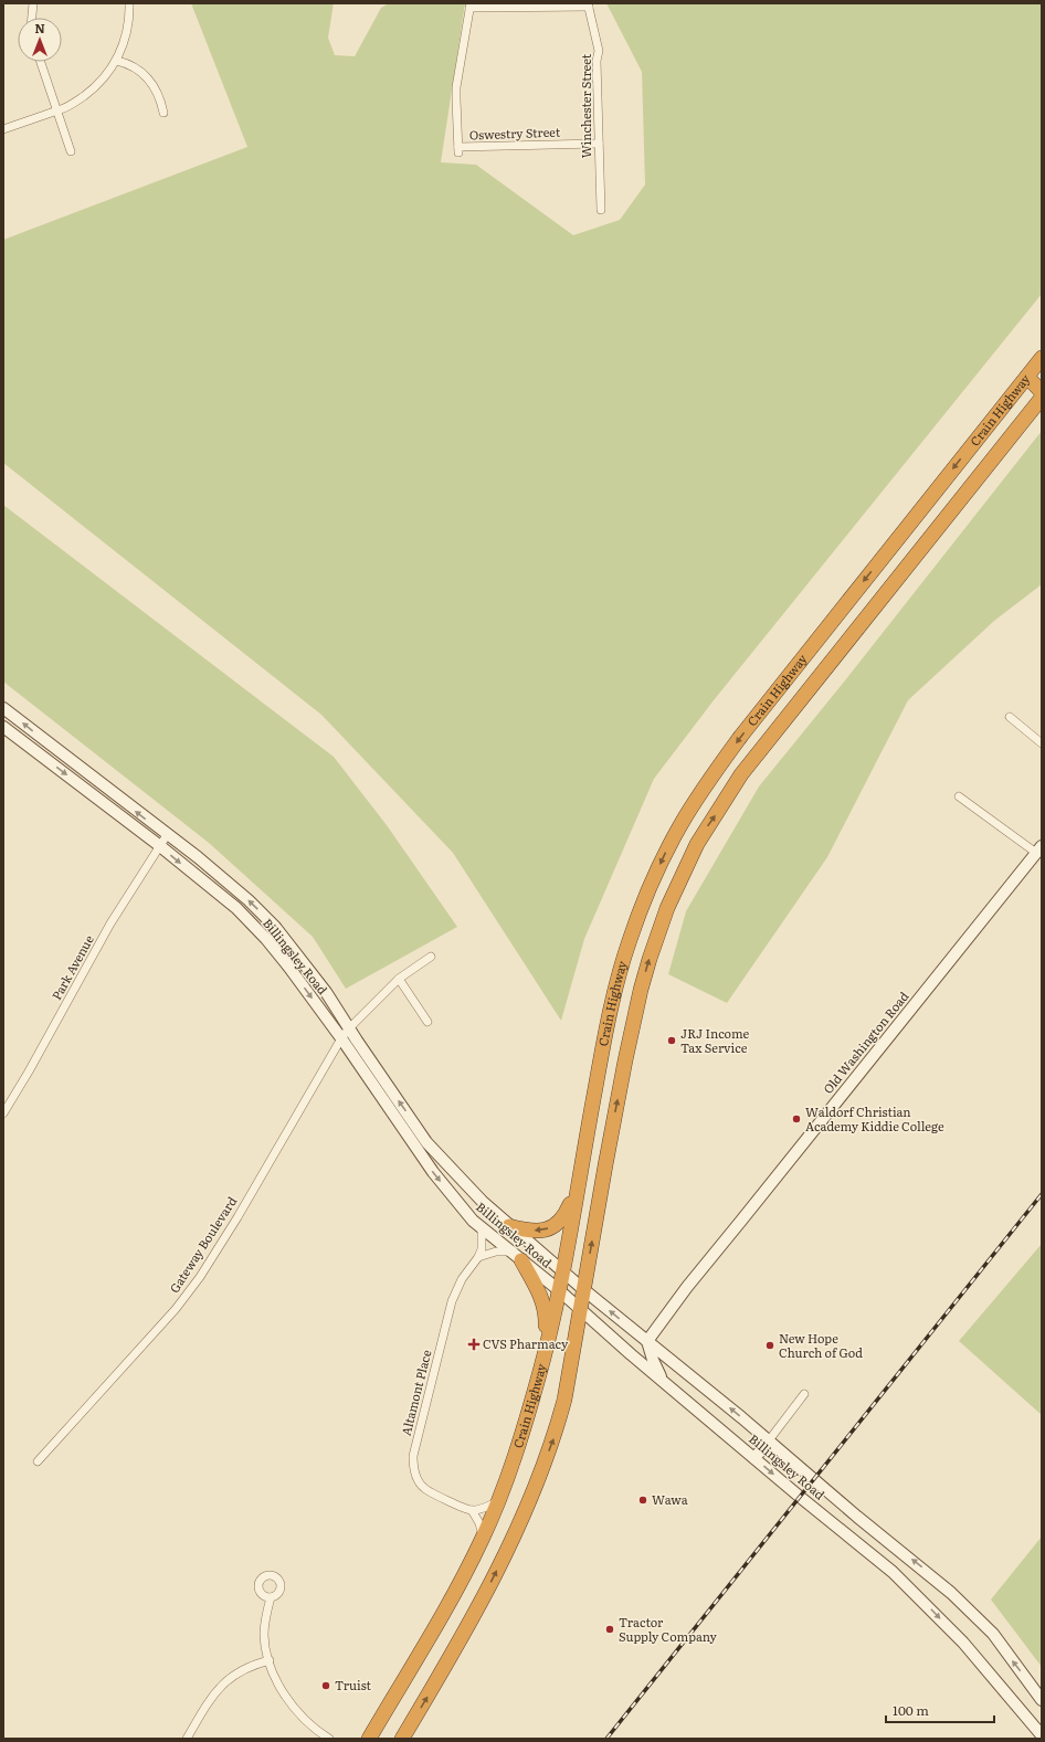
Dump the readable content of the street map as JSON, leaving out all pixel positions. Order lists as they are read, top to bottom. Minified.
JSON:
{"streets":{"highway":["Crain Highway"],"main road":["Billingsley Road","Old Washington Road"],"street":["Winchester Street","Oswestry Street","Park Avenue","Gateway Boulevard","Altamont Place"]},"crossings":[["Winchester Street","Oswestry Street"],["Crain Highway","Billingsley Road"],["Billingsley Road","Park Avenue"],["Billingsley Road","Old Washington Road"],["Billingsley Road","Gateway Boulevard"],["Billingsley Road","Altamont Place"]],"places":{"other":["JRJ Income Tax Service","Waldorf Christian Academy Kiddie College","New Hope Church of God","Wawa","Tractor Supply Company","Truist"],"health":["CVS Pharmacy"]},"scale_bar":"100 m","north":"top"}
